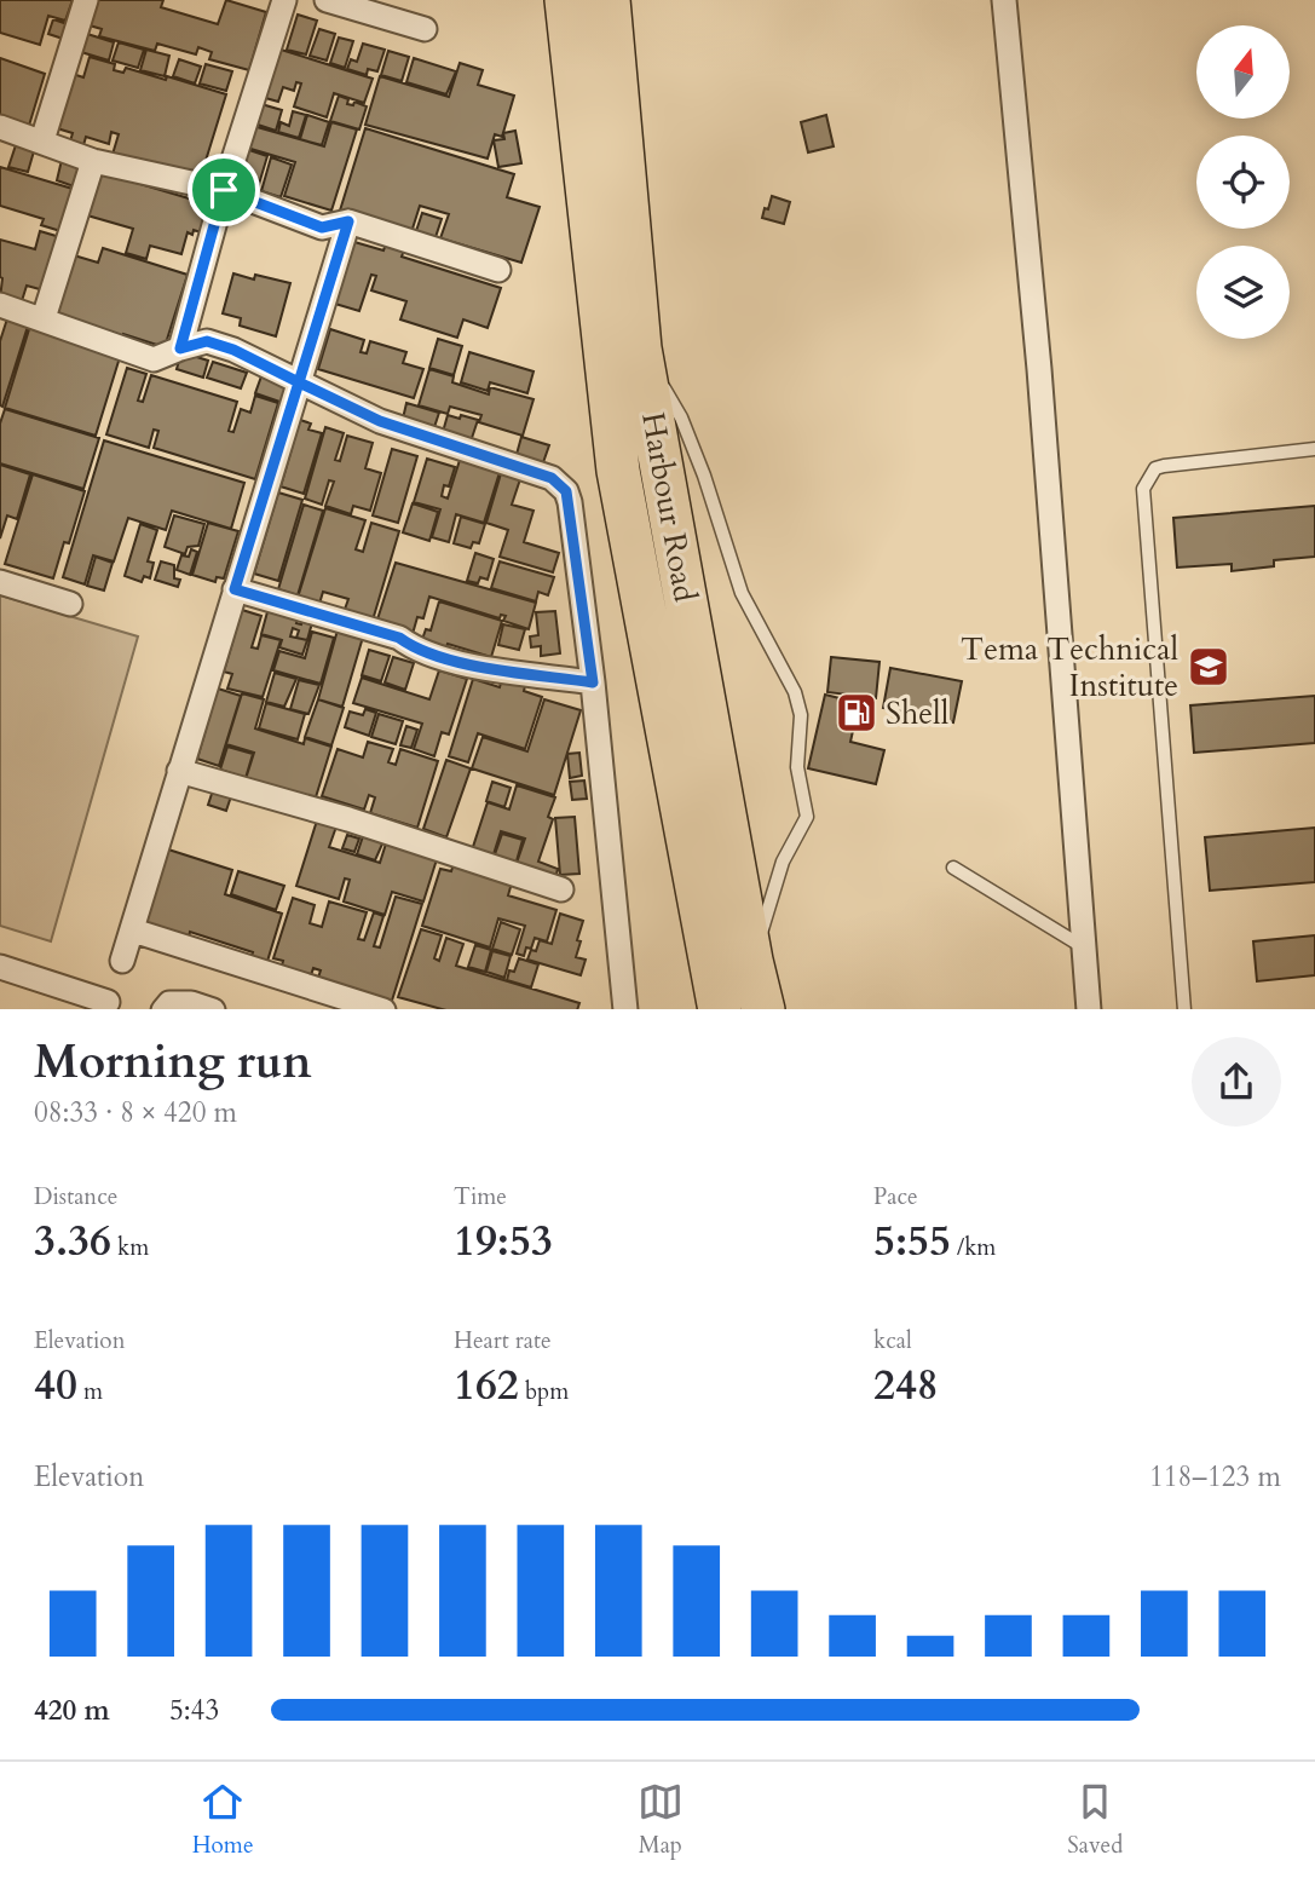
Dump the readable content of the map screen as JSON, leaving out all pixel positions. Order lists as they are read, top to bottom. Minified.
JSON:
{"streets":{"highway":["Harbour Road"]},"places":{"school or university":["Tema Technical Institute"],"fuel station":["Shell"]},"north":"top","page":{"heading":["Morning run","08:33 · 8 × 420 m"],"stats":[["Distance","3.36 km"],["Time","19:53"],["Pace","5:55 /km"],["Elevation","40 m"],["Heart rate","162 bpm"],["kcal","248"]],"chart":["Elevation","118–123 m"],"list":[{"name":"420 m","note":"5:43"}],"tabs":["Home","Map","Saved"]}}
